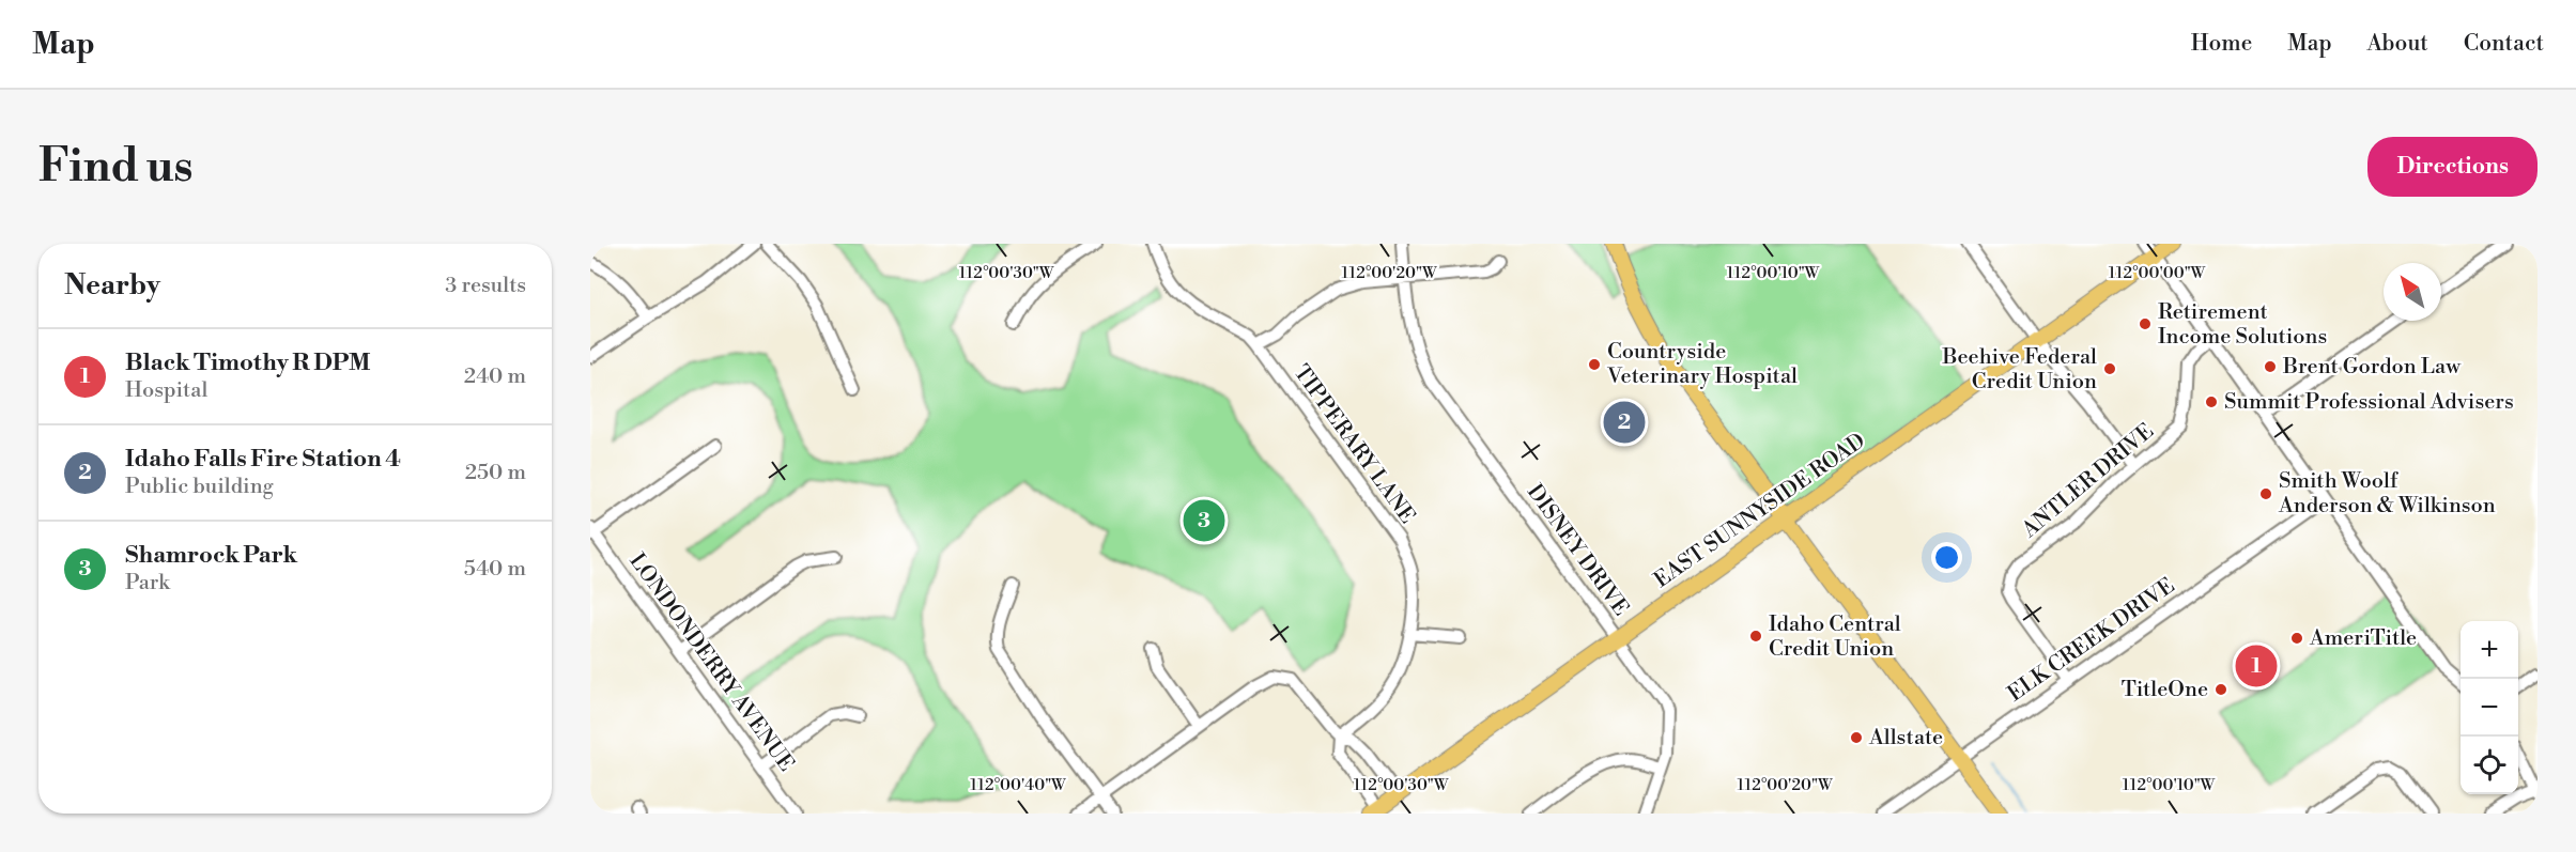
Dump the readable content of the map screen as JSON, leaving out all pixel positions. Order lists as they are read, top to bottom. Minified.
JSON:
{"streets":{"main road":["EAST SUNNYSIDE ROAD"],"street":["TIPPERARY LANE","ANTLER DRIVE","DISNEY DRIVE","ELK CREEK DRIVE","LONDONDERRY AVENUE"]},"crossings":[["ANTLER DRIVE","ELK CREEK DRIVE"],["EAST SUNNYSIDE ROAD","DISNEY DRIVE"]],"places":["Retirement Income Solutions","Countryside Veterinary Hospital","Brent Gordon Law","Beehive Federal Credit Union","Summit Professional Advisers","Smith Woolf Anderson & Wilkinson","Idaho Central Credit Union","AmeriTitle","TitleOne","Allstate"],"north":"top left","page":{"header":"Map","nav":["Home","Map","About","Contact"],"buttons":"Directions","title":"Find us","heading":["Nearby","3 results"],"list":[{"mark":"1","name":"Black Timothy R DPM","note":"Hospital","value":"240 m"},{"mark":"2","name":"Idaho Falls Fire Station 4","note":"Public building","value":"250 m"},{"mark":"3","name":"Shamrock Park","note":"Park","value":"540 m"}],"pins":["2","3","1"],"map_buttons":["+","−"]},"coordinates":["112°00'30\"W","112°00'20\"W","112°00'10\"W","112°00'00\"W","112°00'40\"W"]}
